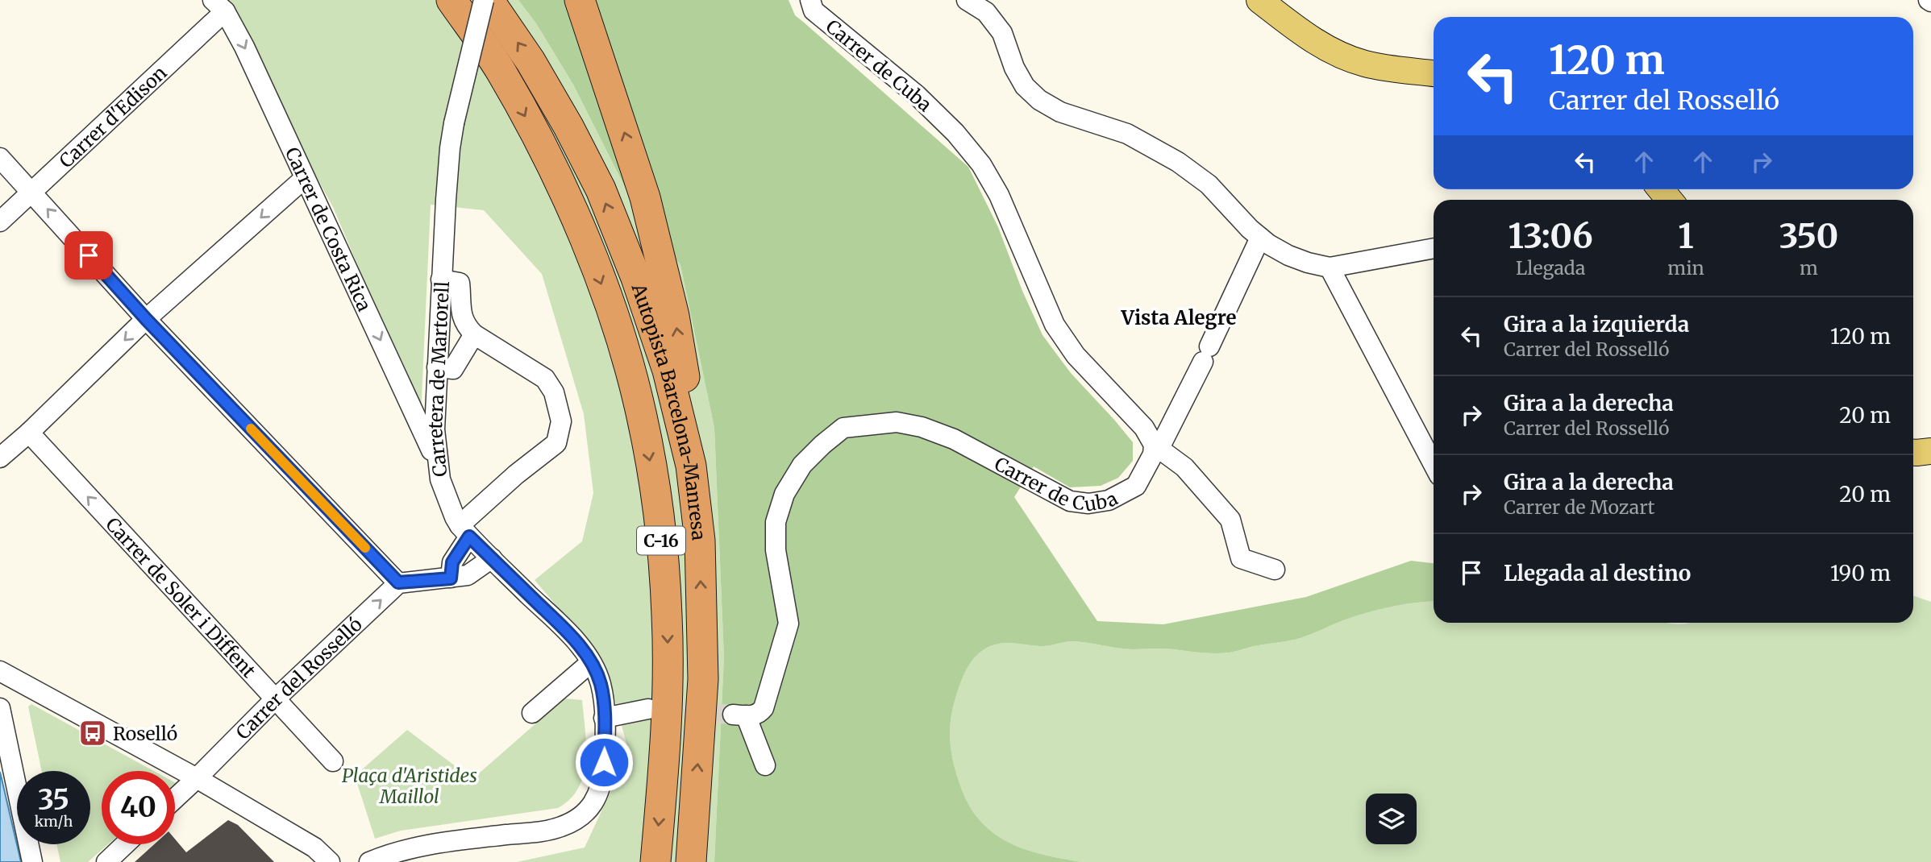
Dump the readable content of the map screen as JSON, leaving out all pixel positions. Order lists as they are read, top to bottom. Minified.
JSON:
{"streets":{"highway":["Autopista Barcelona-Manresa","C-16"],"street":["Carrer de Cuba","Carrer d'Edison","Carrer de Costa Rica","Carretera de Martorell","Carrer de Soler i Diffent","Carrer del Rosselló"]},"crossings":[["Carrer d'Edison","Carrer de Costa Rica"],["Carrer de Costa Rica","Carretera de Martorell"],["Carrer de Soler i Diffent","Carrer del Rosselló"]],"one_way":["Carrer del Rosselló"],"districts":["Vista Alegre"],"parks":["Plaça d'Aristides Maillol"],"places":{"bus stop":["Roselló"]},"page":{"turn":["120 m","Carrer del Rosselló"],"eta":["13:06","Llegada","1","min","350","m"],"list":[{"name":"Gira a la izquierda","note":"Carrer del Rosselló","value":"120 m"},{"name":"Gira a la derecha","note":"Carrer del Rosselló","value":"20 m"},{"name":"Gira a la derecha","note":"Carrer de Mozart","value":"20 m"},{"name":"Llegada al destino","value":"190 m"}],"speed":"35 km/h","limit":"40"}}
